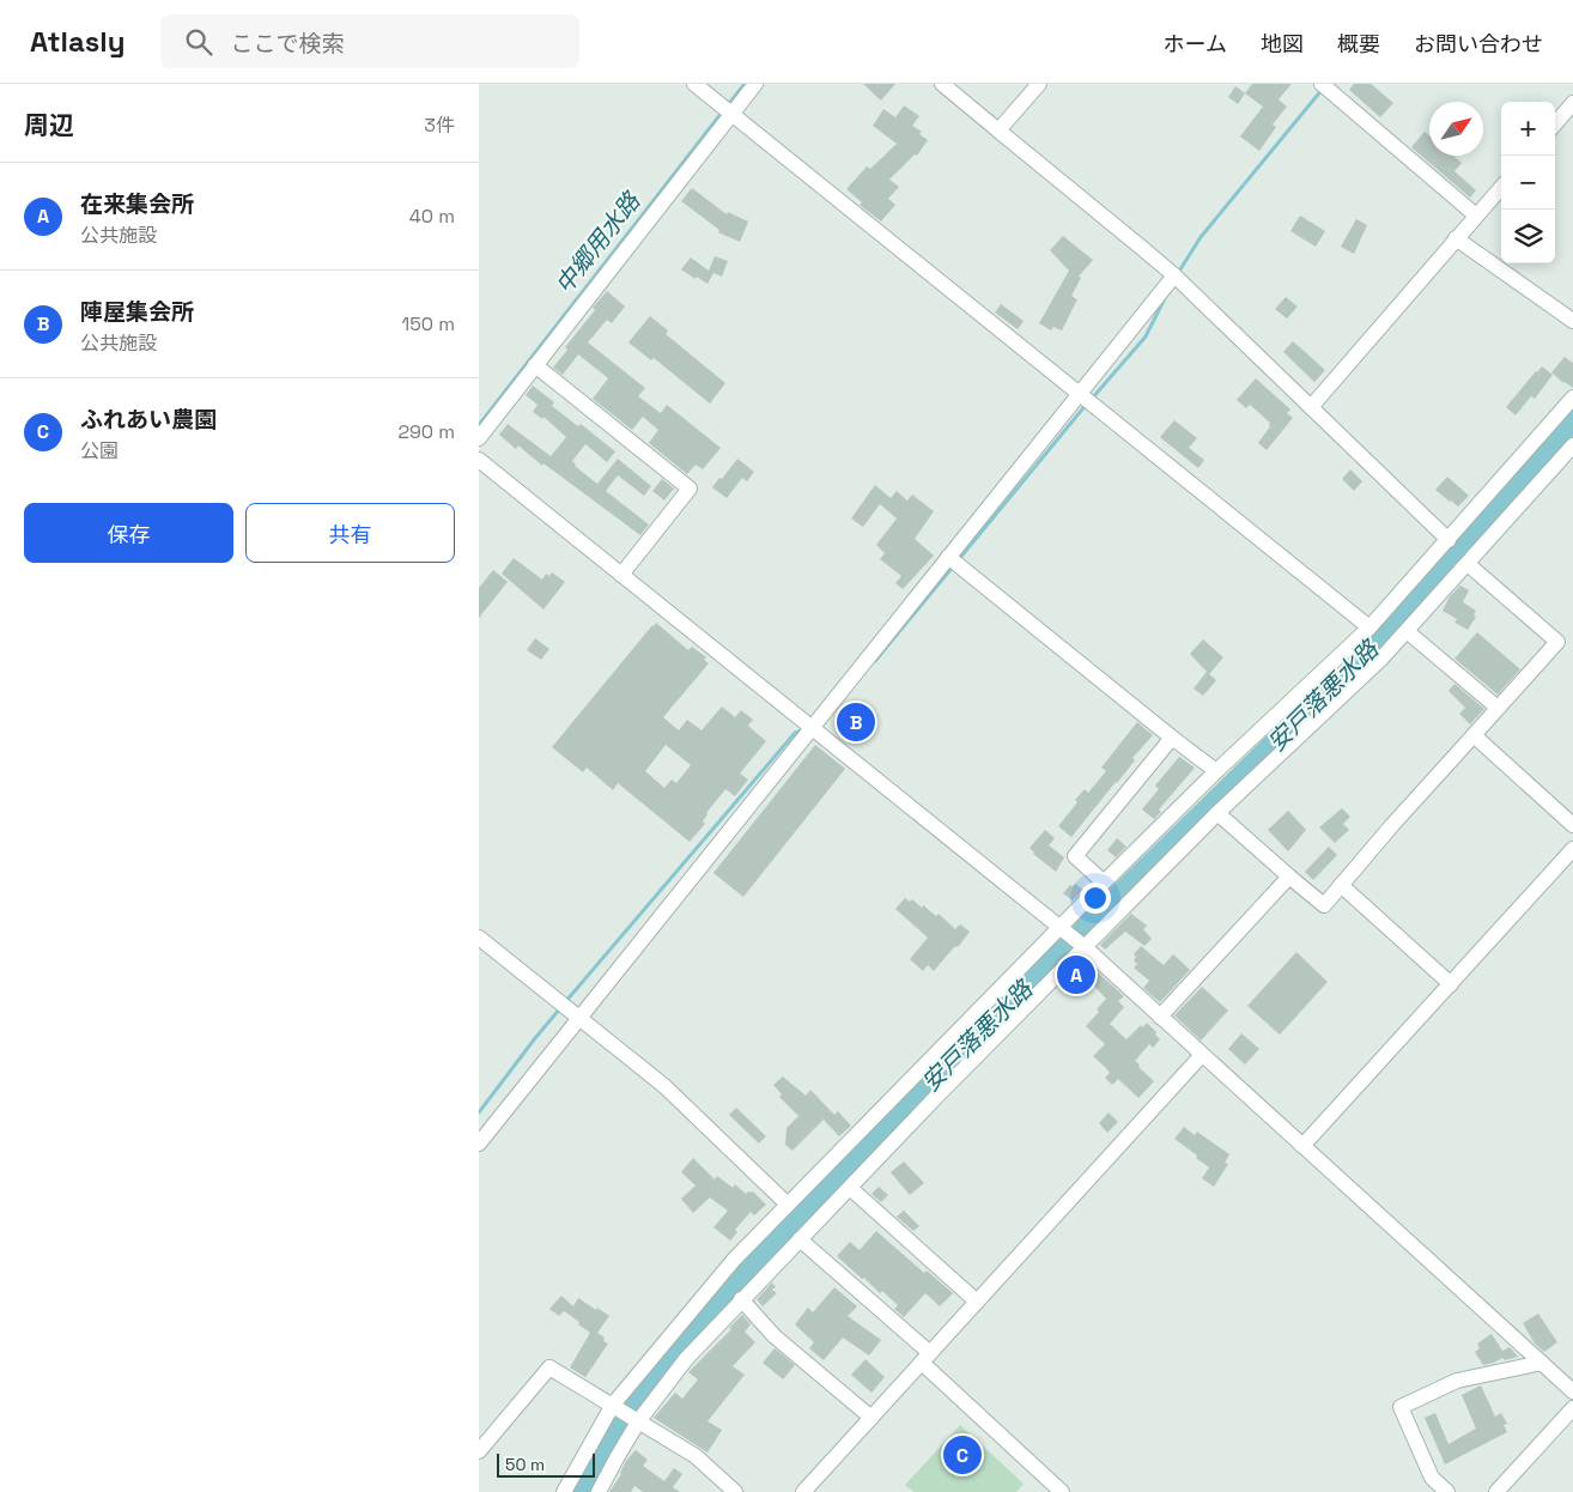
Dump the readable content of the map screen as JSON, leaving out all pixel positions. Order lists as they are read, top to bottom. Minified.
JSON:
{"water":["中郷用水路","安戸落悪水路"],"scale_bar":"50 m","north":"top right","page":{"header":"Atlasly","search":"ここで検索","nav":["ホーム","地図","概要","お問い合わせ"],"heading":["周辺","3件"],"map_buttons":["+","−"],"list":[{"mark":"A","name":"在来集会所","note":"公共施設","value":"40 m"},{"mark":"B","name":"陣屋集会所","note":"公共施設","value":"150 m"},{"mark":"C","name":"ふれあい農園","note":"公園","value":"290 m"}],"buttons":["保存","共有"],"pins":["B","A","C"],"scale":"50 m"}}
